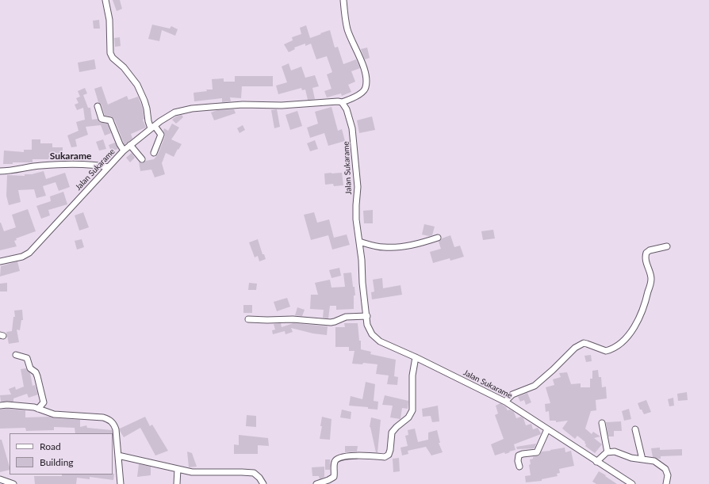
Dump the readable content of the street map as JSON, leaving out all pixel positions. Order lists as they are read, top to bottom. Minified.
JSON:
{"streets":{"street":["Jalan Sukarame"]},"districts":["Sukarame"],"legend":["Road","Building"]}
